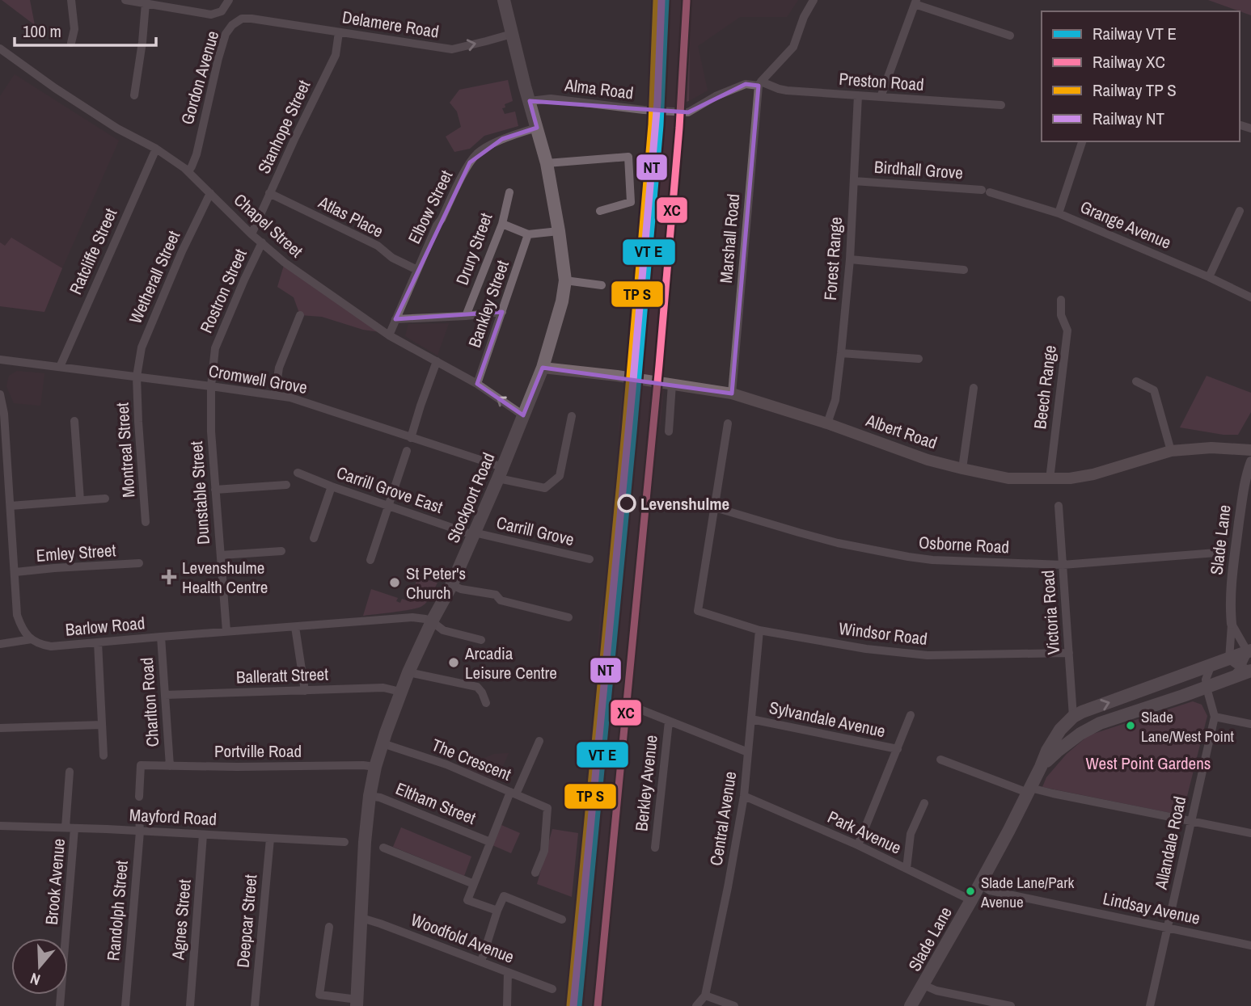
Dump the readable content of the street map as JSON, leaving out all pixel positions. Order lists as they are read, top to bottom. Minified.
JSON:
{"streets":{"highway":["Stockport Road"],"main road":["Albert Road","Slade Lane"],"street":["Delamere Road","Gordon Avenue","Preston Road","Alma Road","Stanhope Street","Birdhall Grove","Elbow Street","Atlas Place","Grange Avenue","Chapel Street","Marshall Road","Drury Street","Ratcliffe Street","Forest Range","Wetherall Street","Rostron Street","Bankley Street","Cromwell Grove","Beech Range","Montreal Street","Carrill Grove East","Dunstable Street","Carrill Grove","Osborne Road","Emley Street","Victoria Road","Barlow Road","Windsor Road","Balleratt Street","Charlton Road","Sylvandale Avenue","Portville Road","The Crescent","Berkley Avenue","Eltham Street","Mayford Road","Central Avenue","Park Avenue","Allandale Road","Brook Avenue","Lindsay Avenue","Randolph Street","Agnes Street","Deepcar Street","Woodfold Avenue"]},"crossings":[["Delamere Road","Gordon Avenue"],["Delamere Road","Stanhope Street"],["Delamere Road","Stockport Road"],["Gordon Avenue","Chapel Street"],["Preston Road","Alma Road"],["Preston Road","Marshall Road"],["Preston Road","Forest Range"],["Alma Road","Marshall Road"],["Alma Road","Stockport Road"],["Stanhope Street","Atlas Place"],["Stanhope Street","Chapel Street"],["Birdhall Grove","Grange Avenue"],["Birdhall Grove","Forest Range"],["Elbow Street","Atlas Place"],["Elbow Street","Chapel Street"],["Elbow Street","Stockport Road"],["Chapel Street","Ratcliffe Street"],["Chapel Street","Wetherall Street"],["Chapel Street","Rostron Street"],["Chapel Street","Bankley Street"],["Chapel Street","Stockport Road"],["Marshall Road","Albert Road"],["Ratcliffe Street","Cromwell Grove"],["Forest Range","Albert Road"],["Wetherall Street","Cromwell Grove"],["Wetherall Street","Montreal Street"],["Rostron Street","Cromwell Grove"],["Rostron Street","Dunstable Street"],["Cromwell Grove","Montreal Street"],["Cromwell Grove","Dunstable Street"],["Cromwell Grove","Stockport Road"],["Beech Range","Albert Road"],["Albert Road","Stockport Road"],["Carrill Grove East","Stockport Road"],["Carrill Grove East","Carrill Grove"],["Dunstable Street","Barlow Road"],["Stockport Road","Carrill Grove"],["Stockport Road","Barlow Road"],["Stockport Road","Balleratt Street"],["Stockport Road","Portville Road"],["Stockport Road","The Crescent"],["Stockport Road","Eltham Street"],["Stockport Road","Woodfold Avenue"],["Slade Lane","Victoria Road"],["Slade Lane","Park Avenue"],["Slade Lane","Allandale Road"],["Slade Lane","Lindsay Avenue"],["Osborne Road","Victoria Road"],["Osborne Road","Windsor Road"],["Victoria Road","Windsor Road"],["Barlow Road","Charlton Road"],["Windsor Road","Central Avenue"],["Balleratt Street","Charlton Road"],["Charlton Road","Portville Road"],["Sylvandale Avenue","Central Avenue"],["Mayford Road","Brook Avenue"],["Mayford Road","Randolph Street"],["Mayford Road","Agnes Street"],["Mayford Road","Deepcar Street"],["Central Avenue","Park Avenue"],["Allandale Road","Lindsay Avenue"]],"one_way":["Delamere Road"],"parks":["West Point Gardens"],"places":{"other":["Levenshulme","St Peter's Church","Arcadia Leisure Centre","Slade Lane/West Point","Slade Lane/Park Avenue"],"health":["Levenshulme Health Centre"]},"lines":["rail line NT","rail line XC"],"legend":["Railway VT E","Railway XC","Railway TP S","Railway NT"],"scale_bar":"100 m","north":"bottom"}
